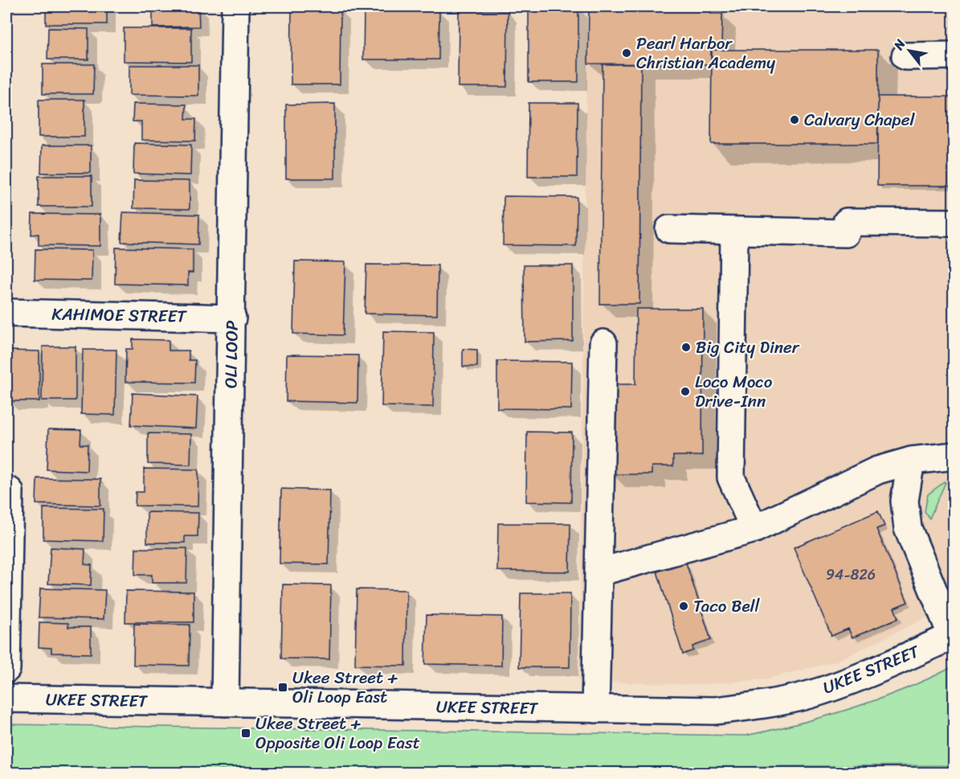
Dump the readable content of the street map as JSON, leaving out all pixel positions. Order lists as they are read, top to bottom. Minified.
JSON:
{"streets":{"street":["KAHIMOE STREET","OLI LOOP","UKEE STREET"]},"crossings":[["KAHIMOE STREET","OLI LOOP"],["OLI LOOP","UKEE STREET"]],"places":{"other":["Pearl Harbor Christian Academy","Calvary Chapel","Big City Diner","Loco Moco Drive-Inn","Taco Bell"],"transit":["Ukee Street + Oli Loop East","Ukee Street + Opposite Oli Loop East"]},"house_numbers":["94-826"],"north":"top left"}
